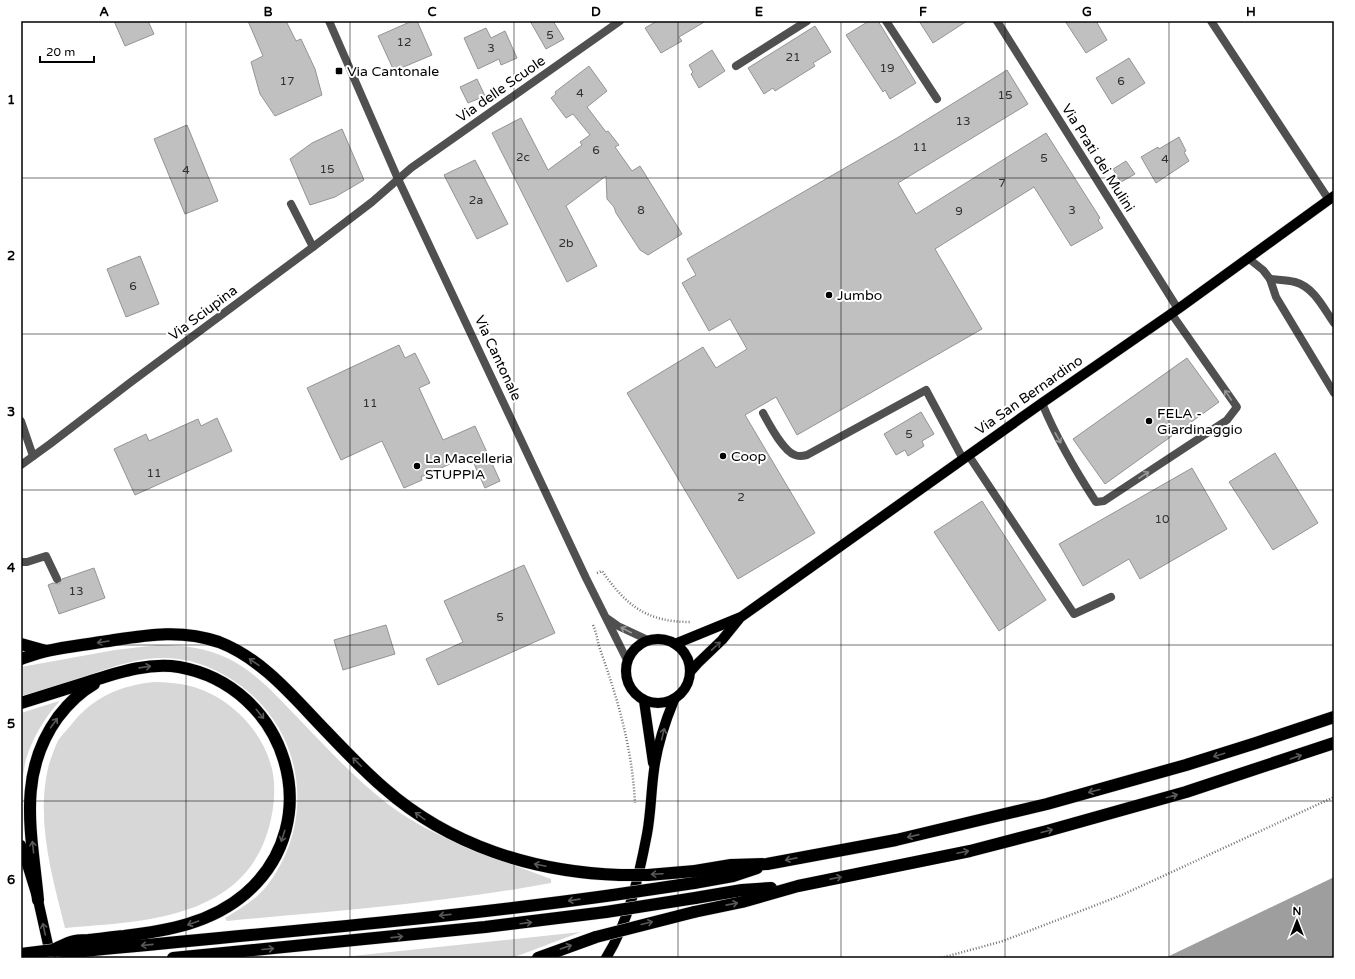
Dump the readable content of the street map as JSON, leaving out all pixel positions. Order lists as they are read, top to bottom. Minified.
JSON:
{"streets":{"main road":["Via San Bernardino"],"street":["Via delle Scuole","Via Prati dei Mulini","Via Sciupina","Via Cantonale"]},"crossings":[["Via delle Scuole","Via Sciupina"],["Via delle Scuole","Via Cantonale"],["Via Prati dei Mulini","Via San Bernardino"],["Via Sciupina","Via Cantonale"],["Via Cantonale","Via San Bernardino"]],"places":{"transit":["Via Cantonale"],"other":["Jumbo","FELA - Giardinaggio","Coop","La Macelleria STUPPIA"]},"house_numbers":["5","12","3","21","19","17","6","4","15","13","11","6","2c","5","4","15","4","7","2a","8","3","9","2b","6","11","5","11","2","10","13","5"],"scale_bar":"20 m","north":"top","grid":{"columns":["A","B","C","D","E","F","G","H"],"rows":["1","2","3","4","5","6"]}}
